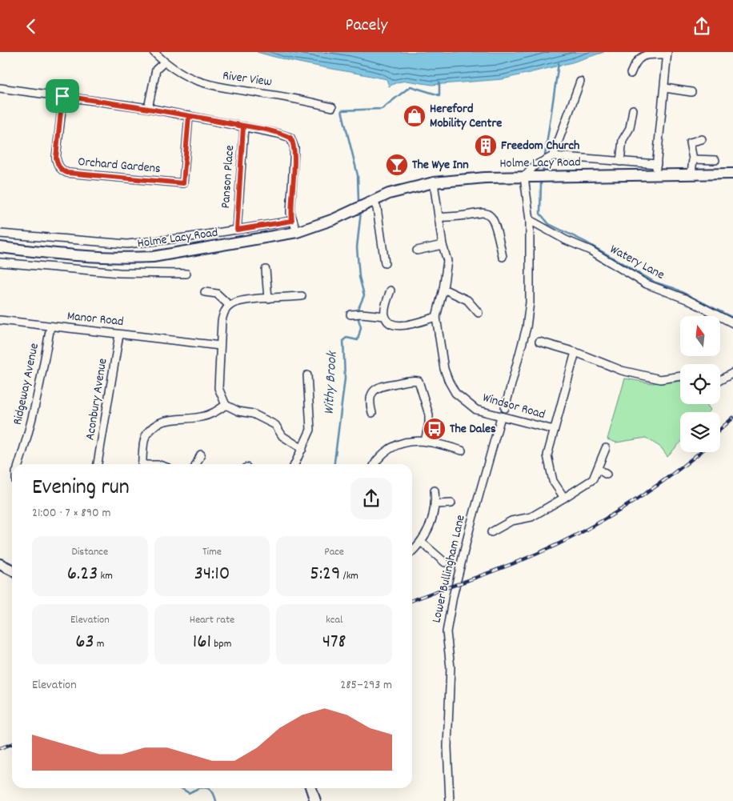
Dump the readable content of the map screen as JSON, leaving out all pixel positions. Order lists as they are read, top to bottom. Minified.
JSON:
{"streets":{"street":["River View","Holme Lacy Road","Orchard Gardens","Panson Place","Watery Lane","Manor Road","Ridgeway Avenue","Aconbury Avenue","Windsor Road","Lower Bullingham Lane"]},"crossings":[["Manor Road","Ridgeway Avenue"],["Manor Road","Aconbury Avenue"],["Windsor Road","Lower Bullingham Lane"]],"water":["Withy Brook"],"places":{"shop":["Hereford Mobility Centre"],"building":["Freedom Church"],"bar":["The Wye Inn"],"bus stop":["The Dales"]},"north":"top","page":{"header":"Pacely","heading":["Evening run","21:00 · 7 × 890 m"],"stats":[["Distance","6.23 km"],["Time","34:10"],["Pace","5:29 /km"],["Elevation","63 m"],["Heart rate","161 bpm"],["kcal","478"]],"chart":["Elevation","285–293 m"]}}
